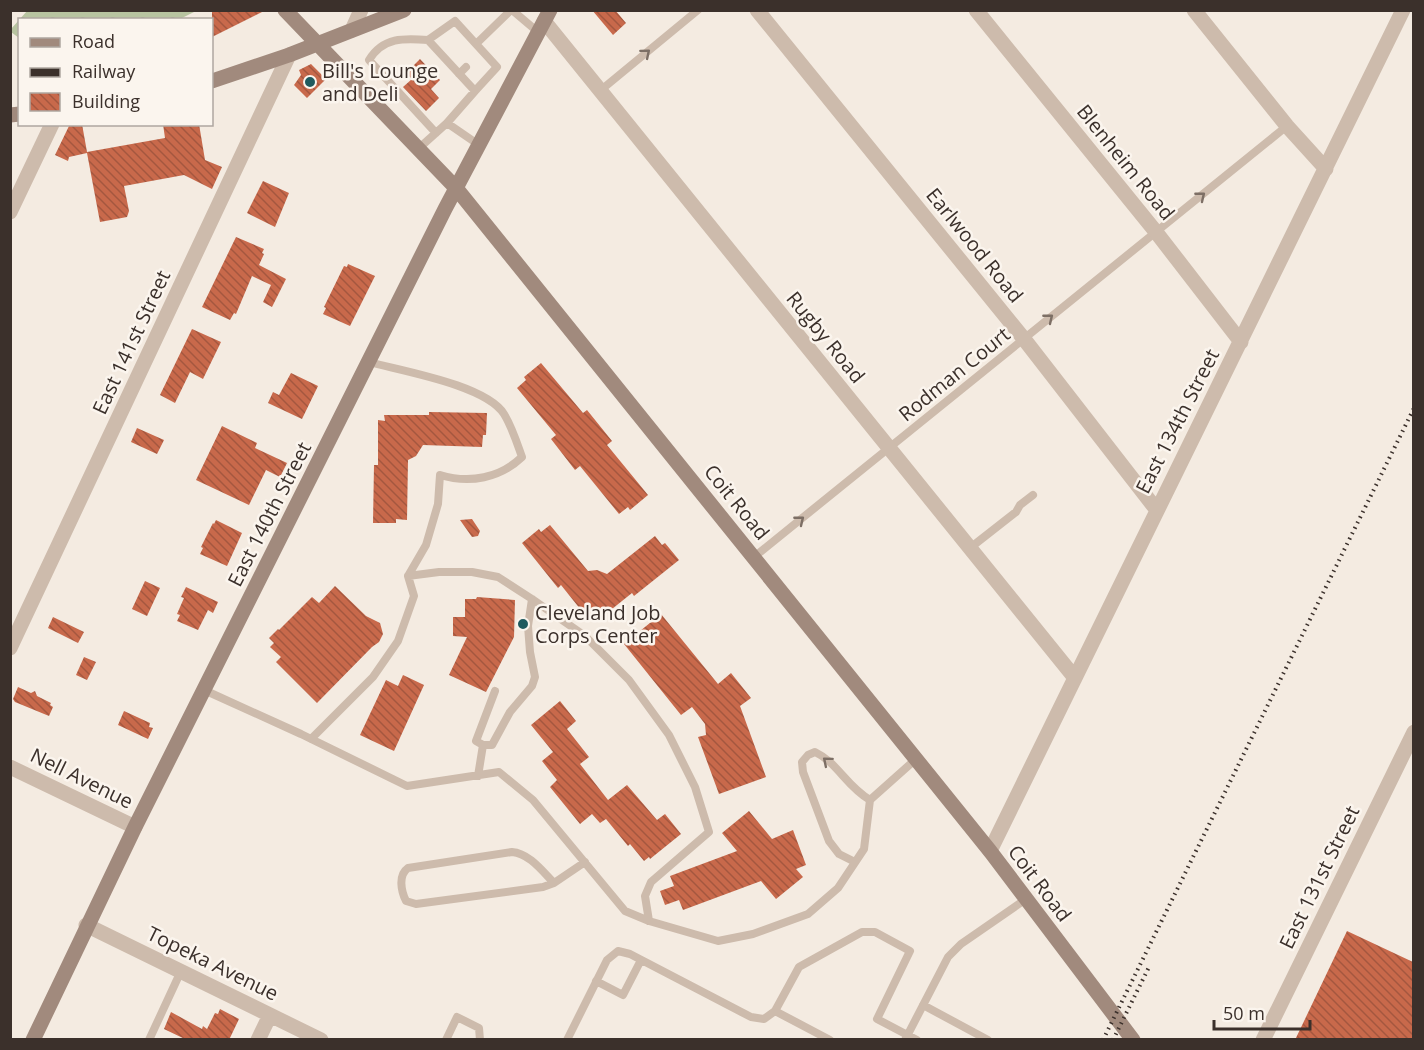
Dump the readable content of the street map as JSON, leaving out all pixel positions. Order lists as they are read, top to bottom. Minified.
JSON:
{"streets":{"street":["Blenheim Road","Earlwood Road","Rugby Road","East 141st Street","East 134th Street","Coit Road","East 140th Street","Nell Avenue","East 131st Street","Topeka Avenue"],"lane":["Rodman Court"]},"crossings":[["Blenheim Road","Rodman Court"],["Blenheim Road","East 134th Street"],["Earlwood Road","Rodman Court"],["Earlwood Road","East 134th Street"],["Rugby Road","Rodman Court"],["Rugby Road","East 134th Street"],["Rugby Road","East 140th Street"],["Rodman Court","Coit Road"],["East 134th Street","Coit Road"],["Coit Road","East 140th Street"],["East 140th Street","Nell Avenue"],["East 140th Street","Topeka Avenue"]],"one_way":["Rodman Court"],"places":["Bill's Lounge and Deli","Cleveland Job Corps Center"],"legend":["Road","Railway","Building"],"scale_bar":"50 m"}
